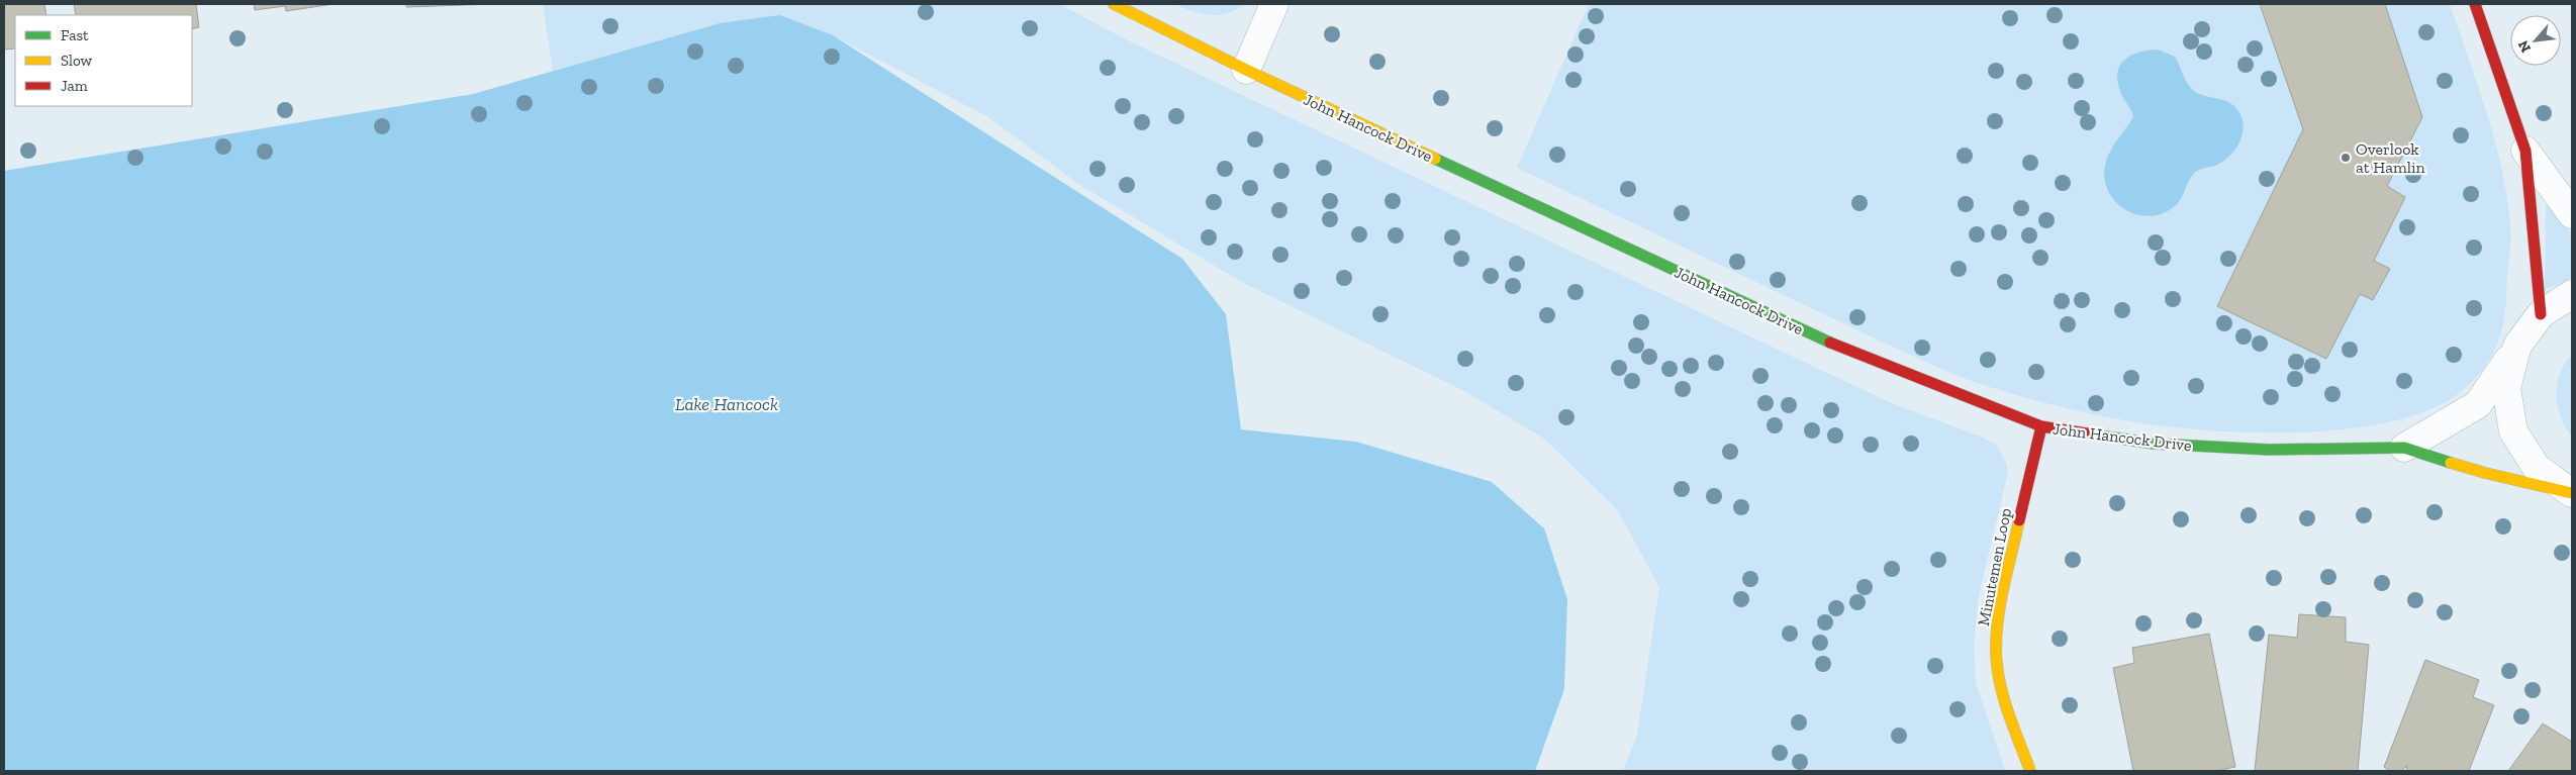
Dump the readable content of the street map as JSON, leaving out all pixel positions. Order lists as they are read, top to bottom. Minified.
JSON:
{"streets":{"street":["John Hancock Drive","Minutemen Loop"]},"crossings":[["John Hancock Drive","Minutemen Loop"]],"water":["Lake Hancock"],"places":["Overlook at Hamlin"],"legend":["Fast","Slow","Jam"],"north":"bottom left"}
